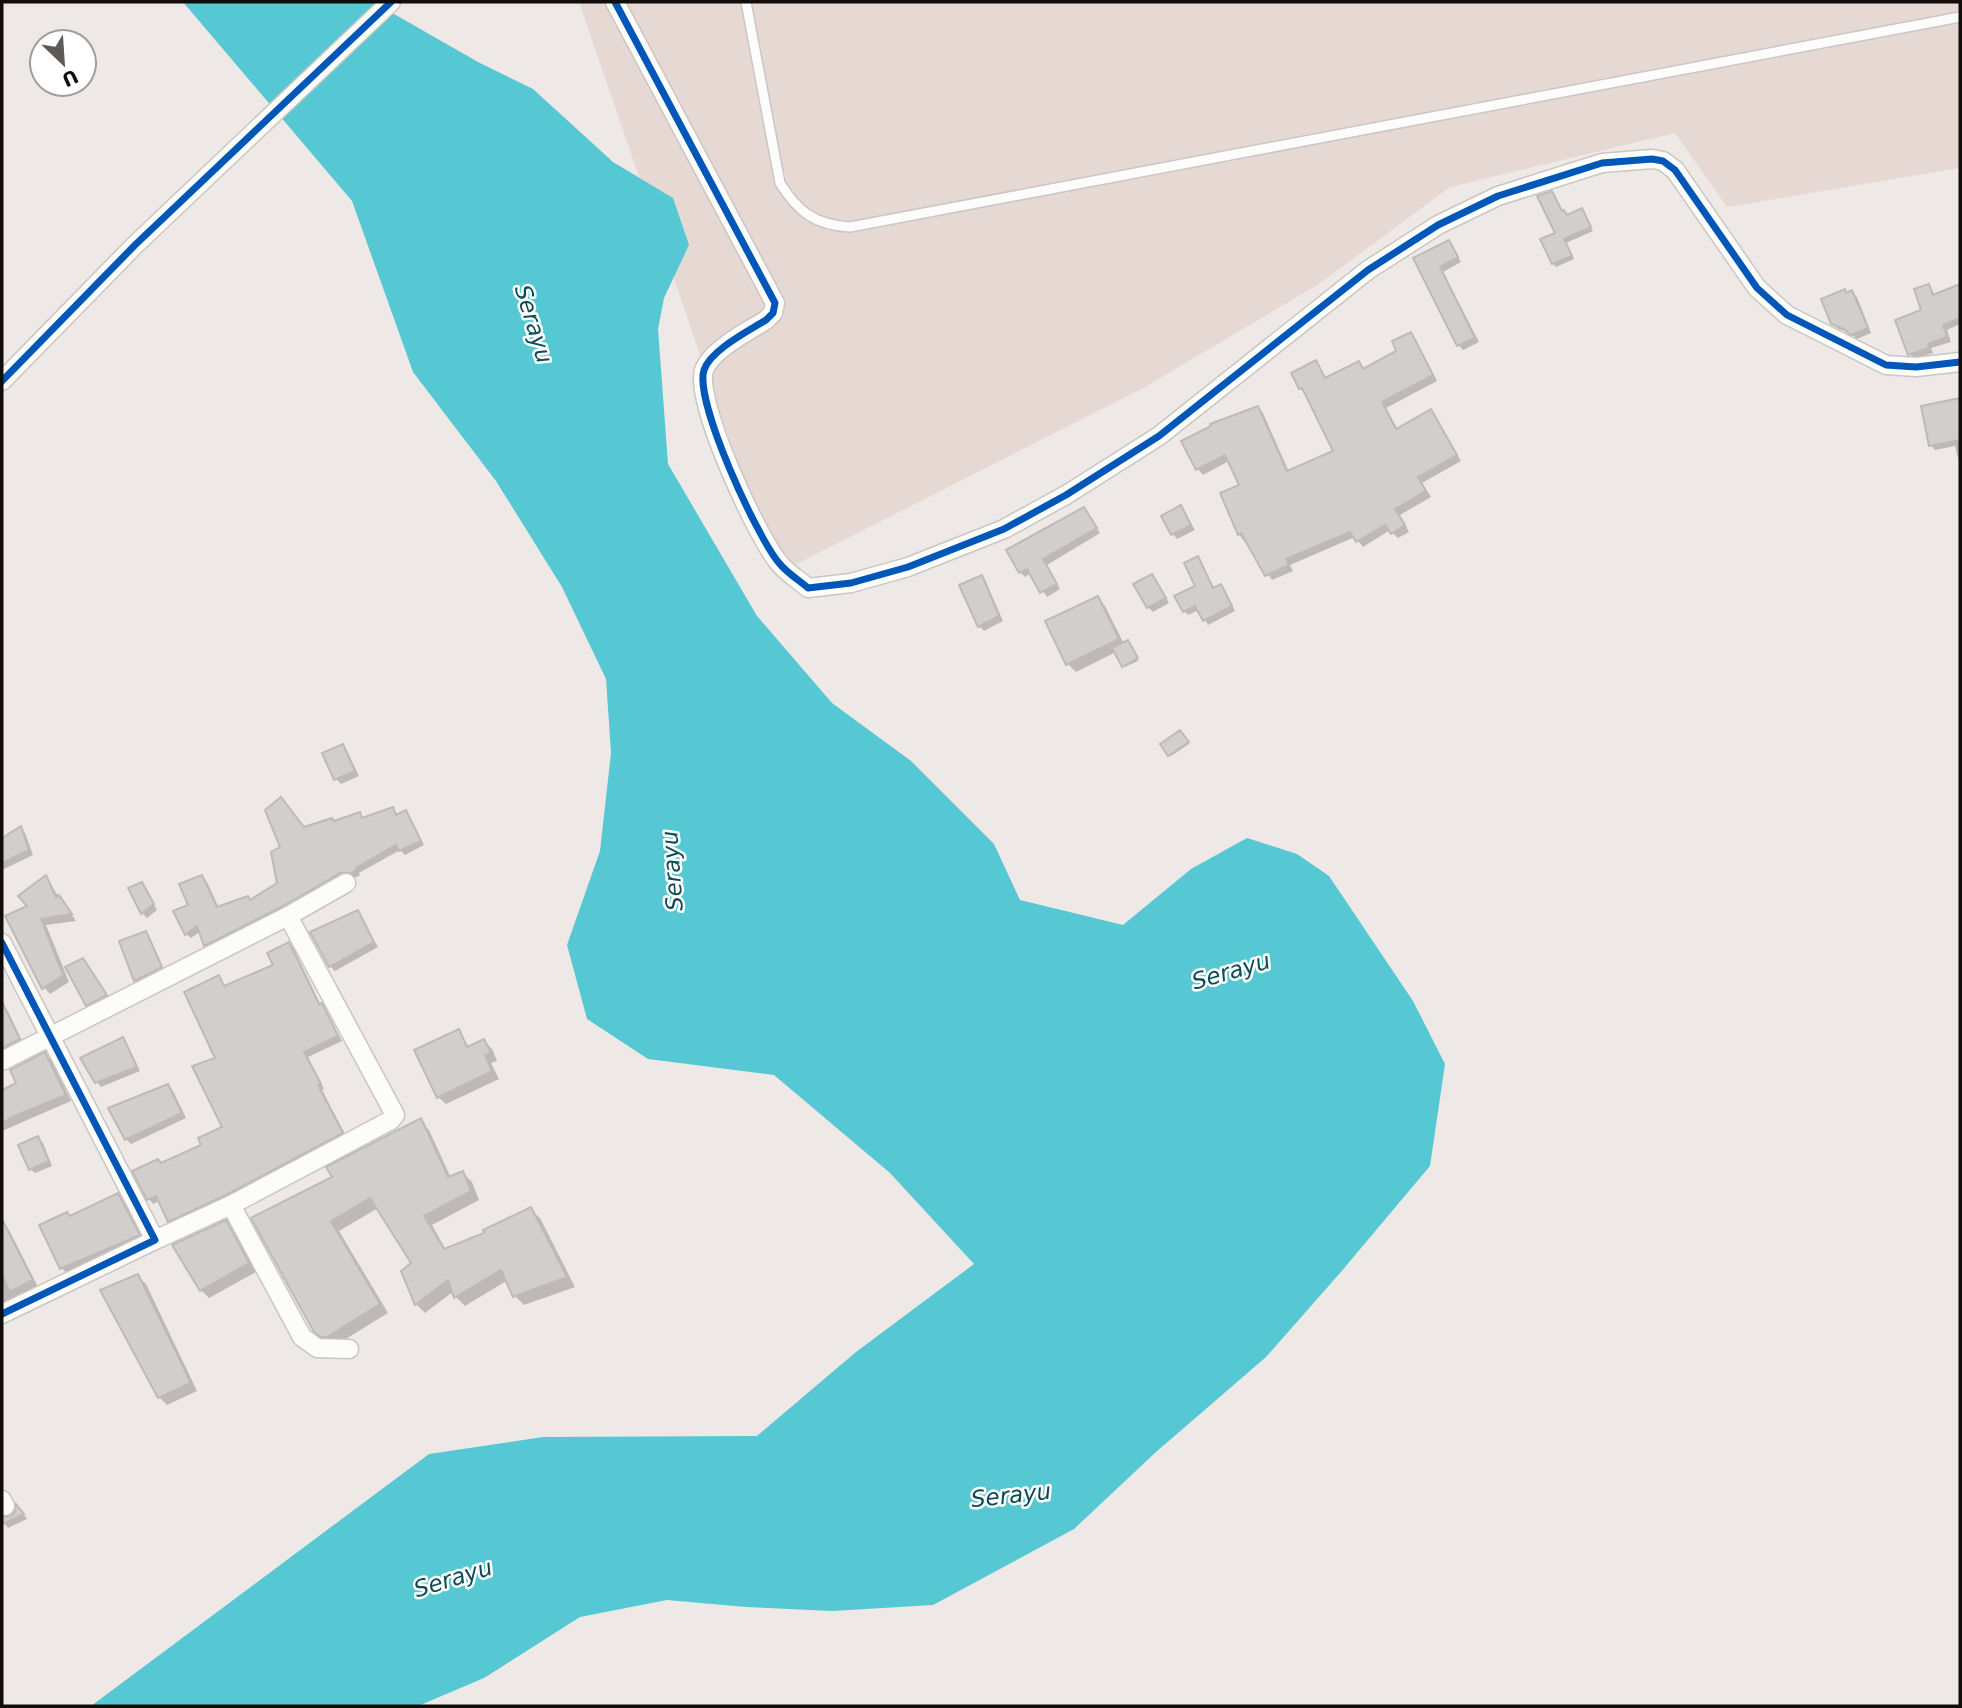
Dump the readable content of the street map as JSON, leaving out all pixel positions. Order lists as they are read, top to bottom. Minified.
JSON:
{"water":["Serayu"],"north":"bottom right"}
